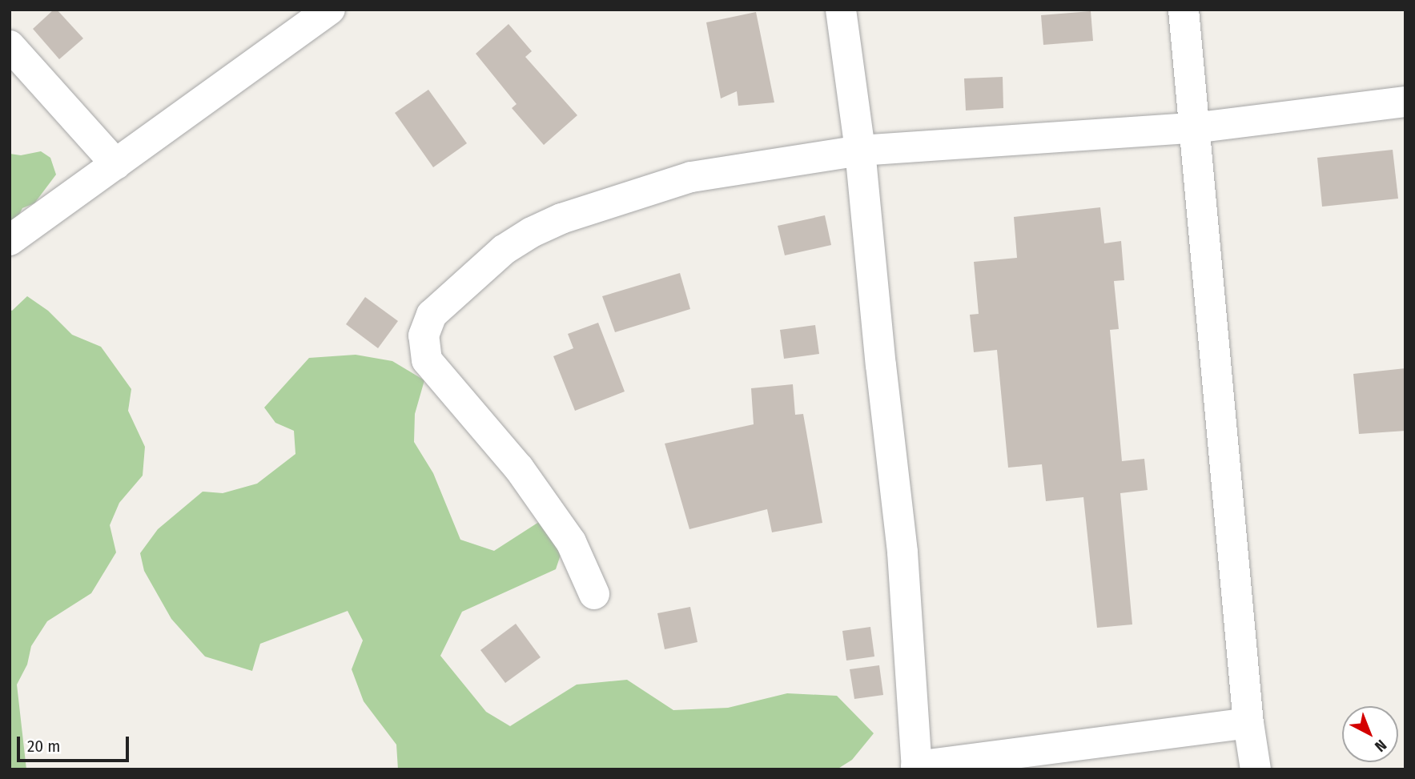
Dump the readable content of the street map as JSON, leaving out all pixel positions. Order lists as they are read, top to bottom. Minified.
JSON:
{"scale_bar":"20 m","north":"bottom right"}
